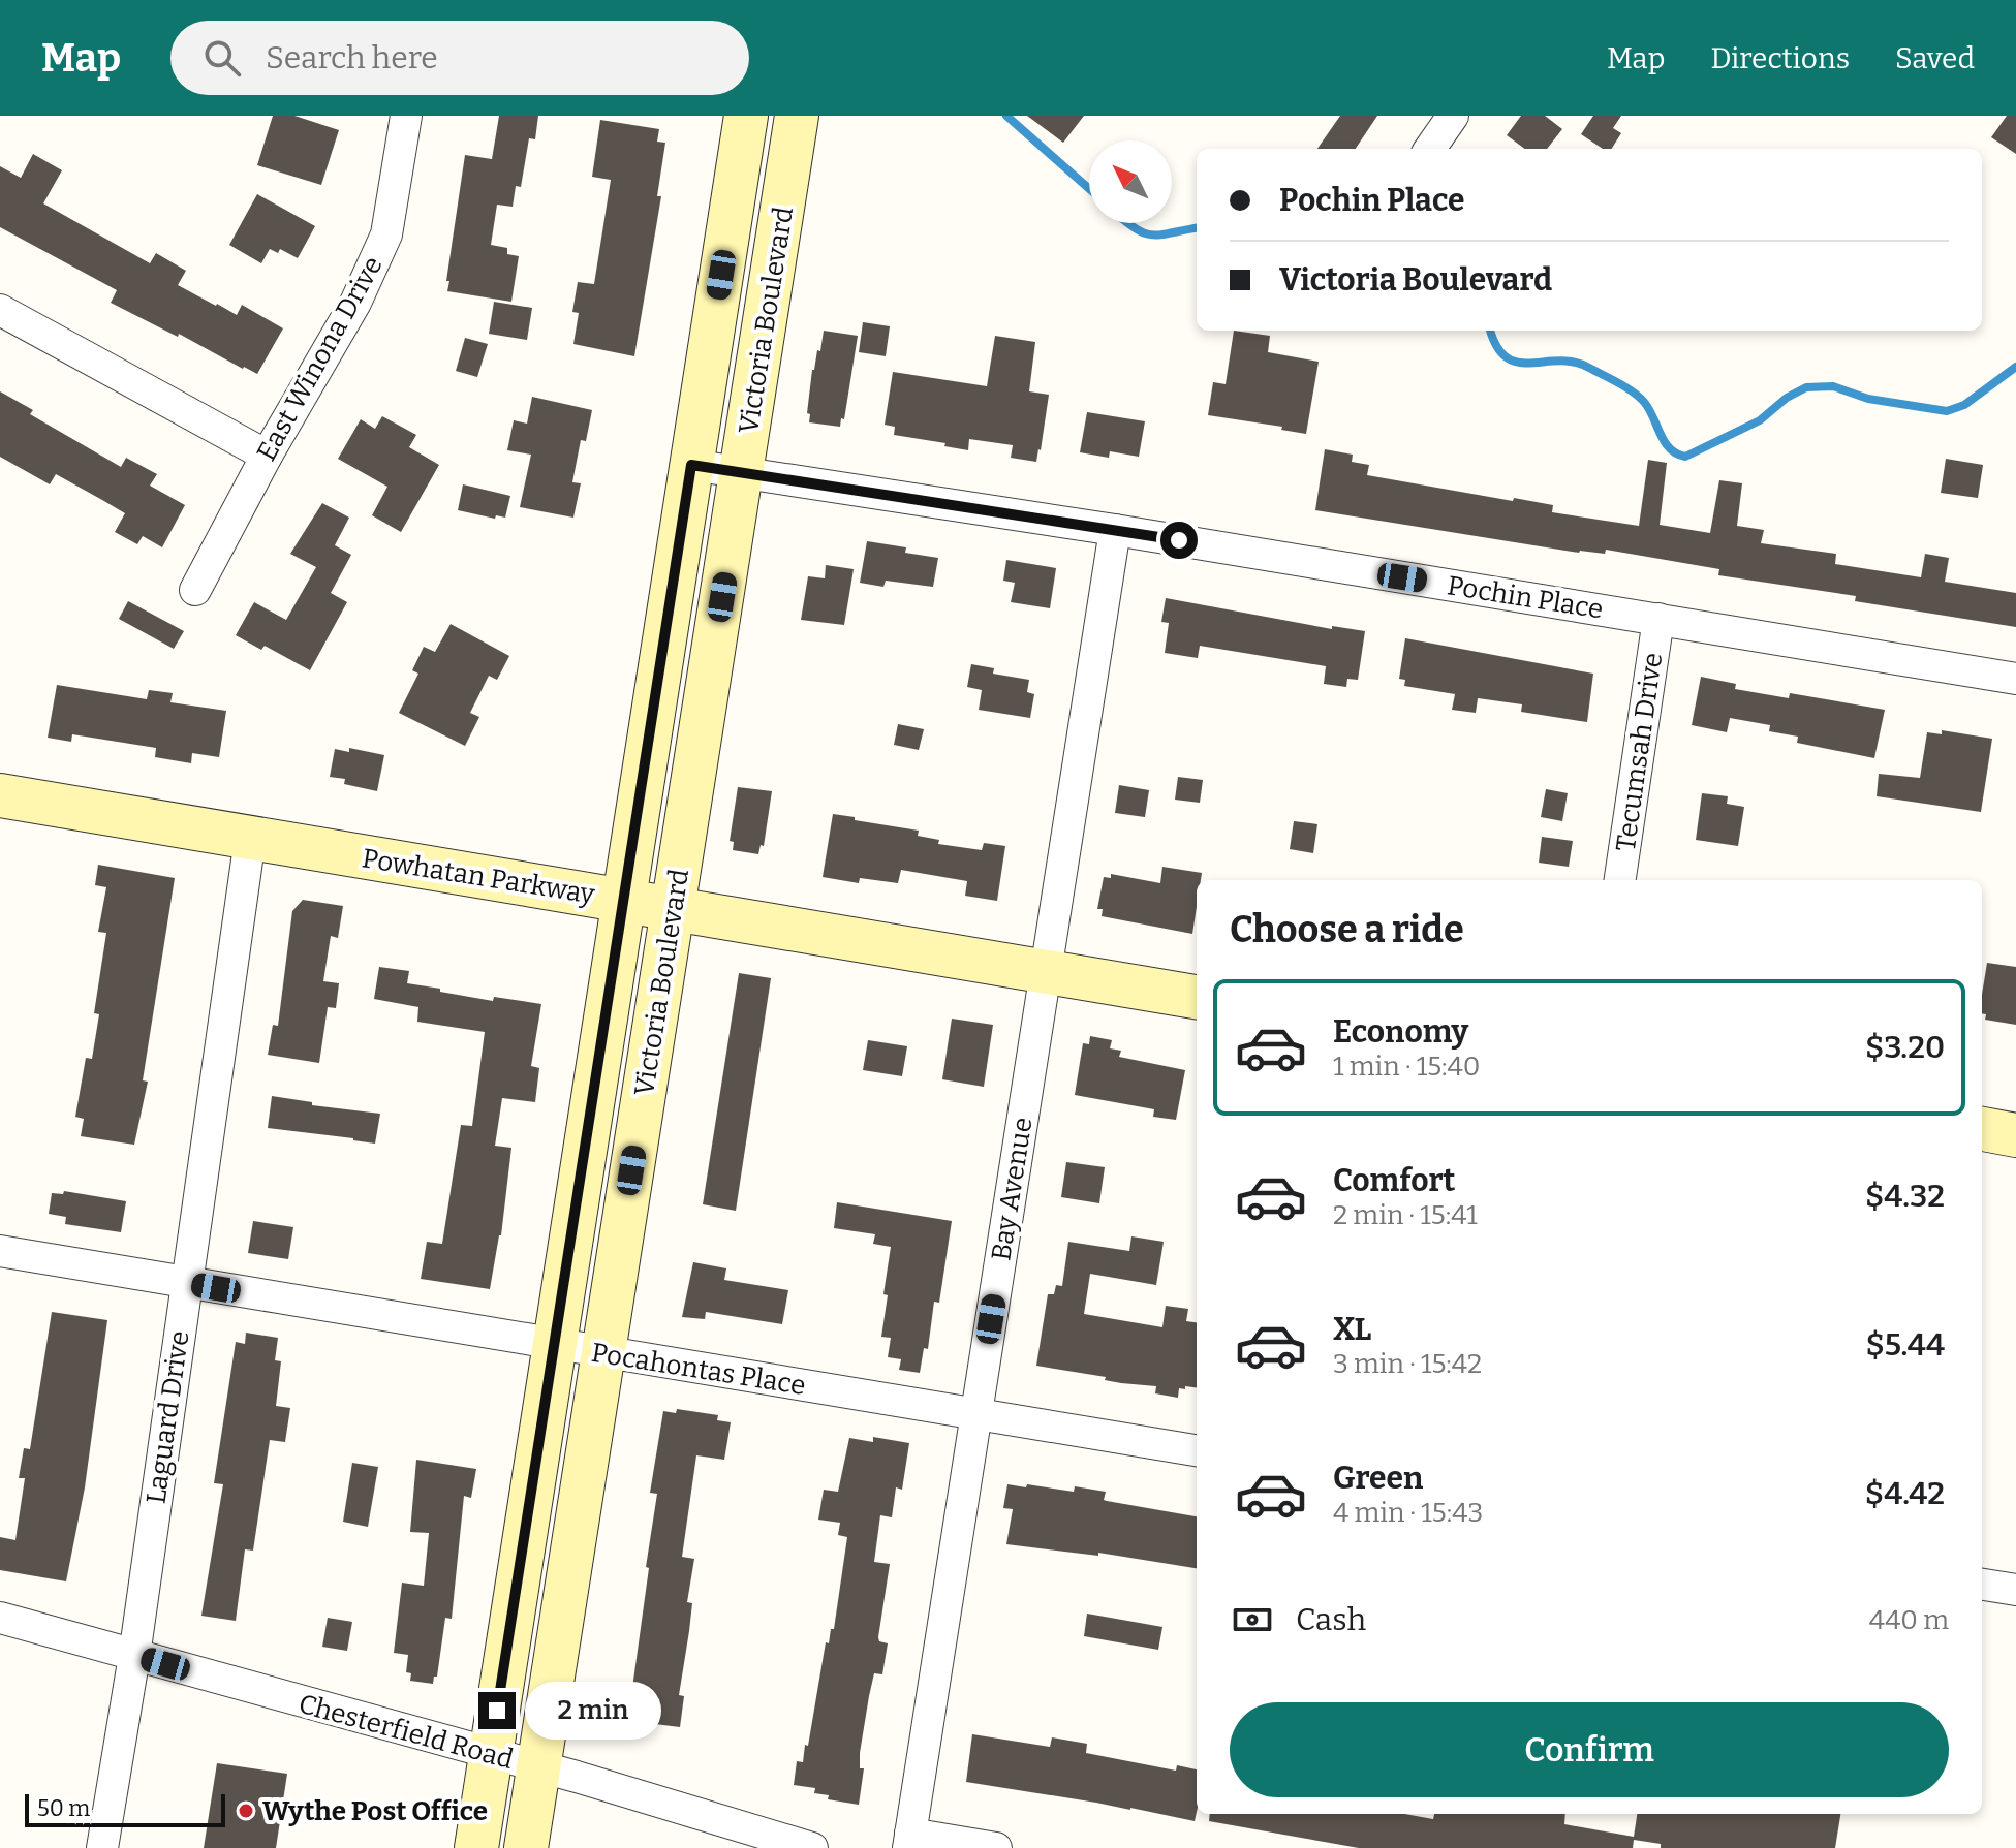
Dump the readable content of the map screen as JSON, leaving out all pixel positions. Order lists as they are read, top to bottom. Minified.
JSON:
{"streets":{"main road":["Victoria Boulevard","Powhatan Parkway"],"street":["East Winona Drive","Pochin Place","Tecumsah Drive","Bay Avenue","Pocahontas Place","Laguard Drive","Chesterfield Road"]},"crossings":[["Victoria Boulevard","Pochin Place"],["Victoria Boulevard","Powhatan Parkway"],["Victoria Boulevard","Pocahontas Place"],["Victoria Boulevard","Chesterfield Road"],["Pochin Place","Tecumsah Drive"],["Pochin Place","Bay Avenue"],["Powhatan Parkway","Bay Avenue"],["Powhatan Parkway","Laguard Drive"],["Bay Avenue","Pocahontas Place"],["Pocahontas Place","Laguard Drive"],["Laguard Drive","Chesterfield Road"]],"places":["Wythe Post Office"],"scale_bar":"50 m","north":"top left","page":{"header":"Map","search":"Search here","nav":["Map","Directions","Saved"],"banner":["Pochin Place","Victoria Boulevard"],"heading":"Choose a ride","list":[{"name":"Economy","note":"1 min · 15:40","value":"$3.20"},{"name":"Comfort","note":"2 min · 15:41","value":"$4.32"},{"name":"XL","note":"3 min · 15:42","value":"$5.44"},{"name":"Green","note":"4 min · 15:43","value":"$4.42"}],"pay":["Cash","440 m"],"bubble":"2 min","buttons":"Confirm","scale":"50 m"}}
